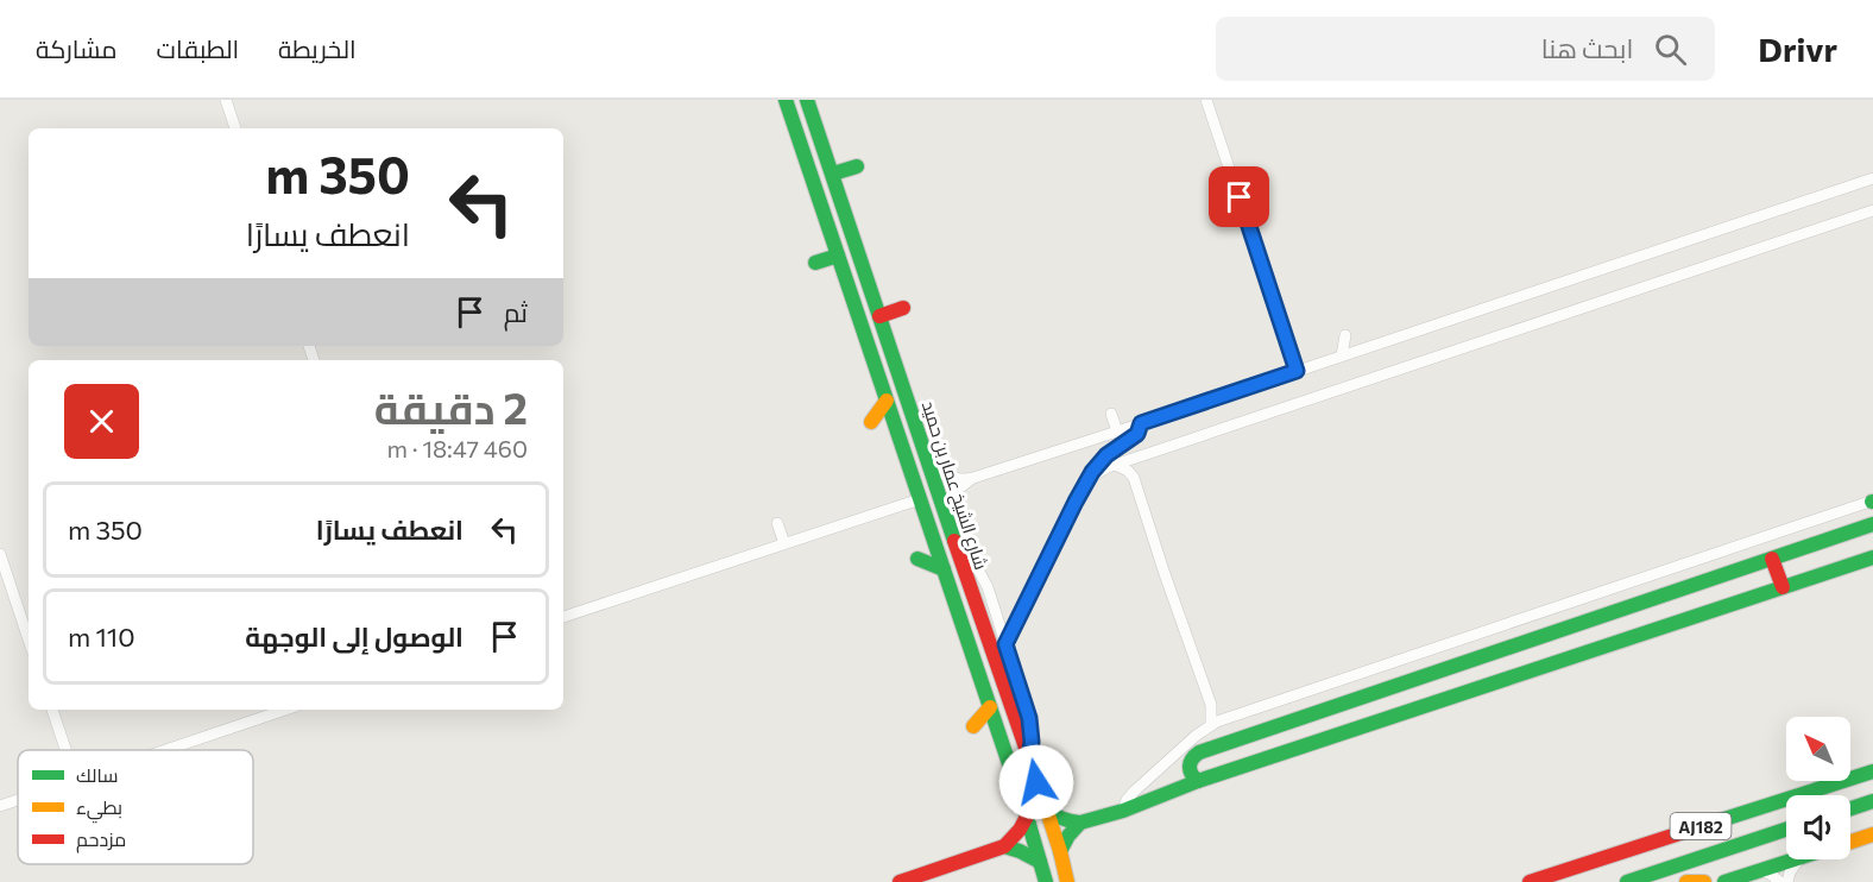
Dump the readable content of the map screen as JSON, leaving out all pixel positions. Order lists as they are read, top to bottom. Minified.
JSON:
{"streets":{"main road":["شارع الشيخ عمار بن حميد","AJ182"]},"legend":["سالك","بطيء","مزدحم"],"north":"top left","page":{"header":"Drivr","search":"ابحث هنا","nav":["الخريطة","الطبقات","مشاركة"],"turn":["350 m","انعطف يسارًا"],"then":"ثم","heading":["2 دقيقة","460 m · 18:47"],"list":[{"name":"انعطف يسارًا","value":"350 m"},{"name":"الوصول إلى الوجهة","value":"110 m"}]}}
